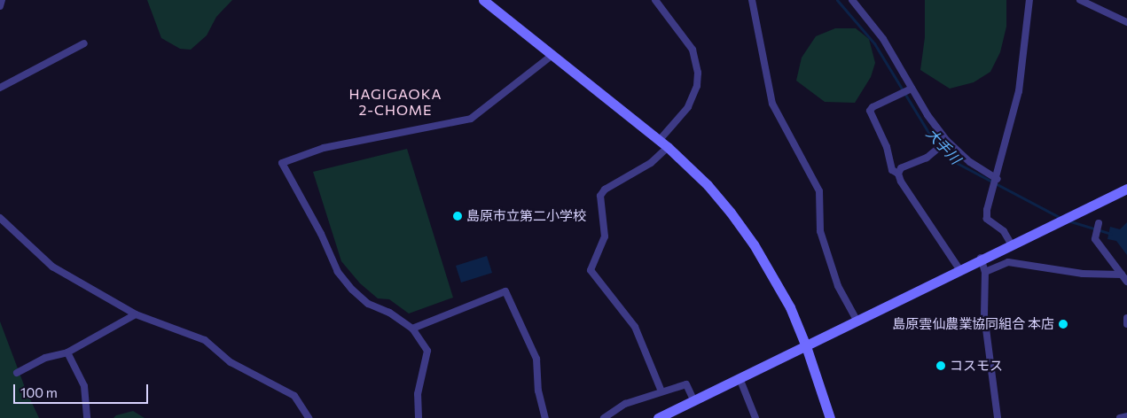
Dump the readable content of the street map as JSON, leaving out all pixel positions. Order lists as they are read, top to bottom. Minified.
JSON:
{"districts":["HAGIGAOKA 2-CHOME"],"water":["大手川"],"places":["島原市立第二小学校","島原雲仙農業協同組合 本店","コスモス"],"scale_bar":"100 m"}
